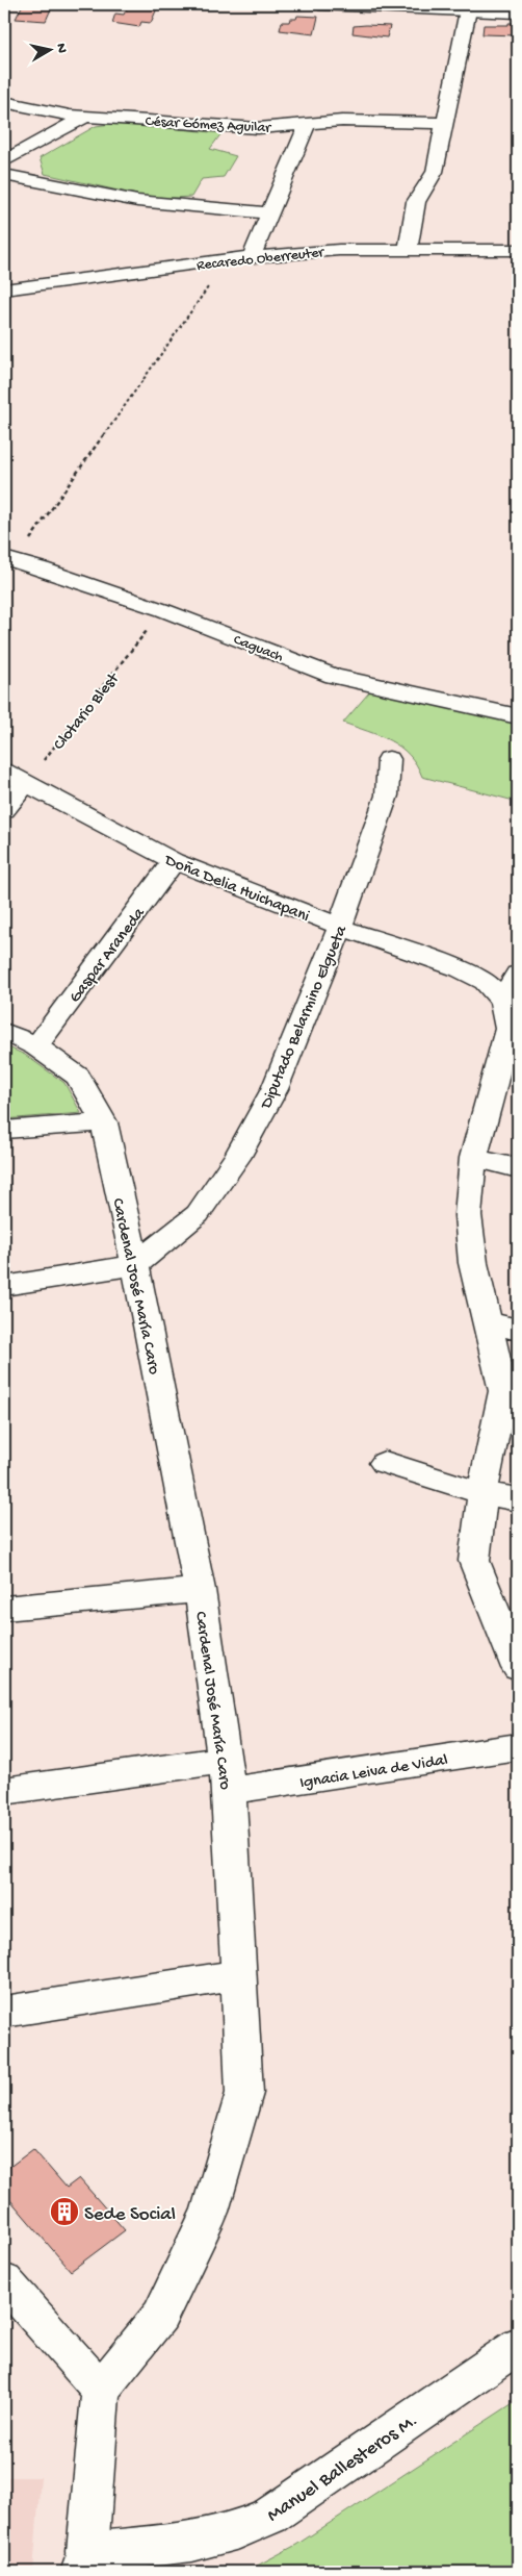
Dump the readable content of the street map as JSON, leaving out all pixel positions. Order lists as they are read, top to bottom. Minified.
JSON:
{"streets":{"street":["César Gómez Aguilar","Recaredo Oberreuter","Caguach","Doña Delia Huichapani","Gaspar Araneda","Diputado Belarmino Elgueta","Cardenal José María Caro","Ignacia Leiva de Vidal","Manuel Ballesteros M."],"path":["Clotario Blest"]},"crossings":[["Caguach","Clotario Blest"],["Clotario Blest","Doña Delia Huichapani"],["Doña Delia Huichapani","Gaspar Araneda"],["Doña Delia Huichapani","Diputado Belarmino Elgueta"],["Gaspar Araneda","Cardenal José María Caro"],["Diputado Belarmino Elgueta","Cardenal José María Caro"],["Cardenal José María Caro","Ignacia Leiva de Vidal"]],"places":{"building":["Sede Social"]},"north":"right"}
